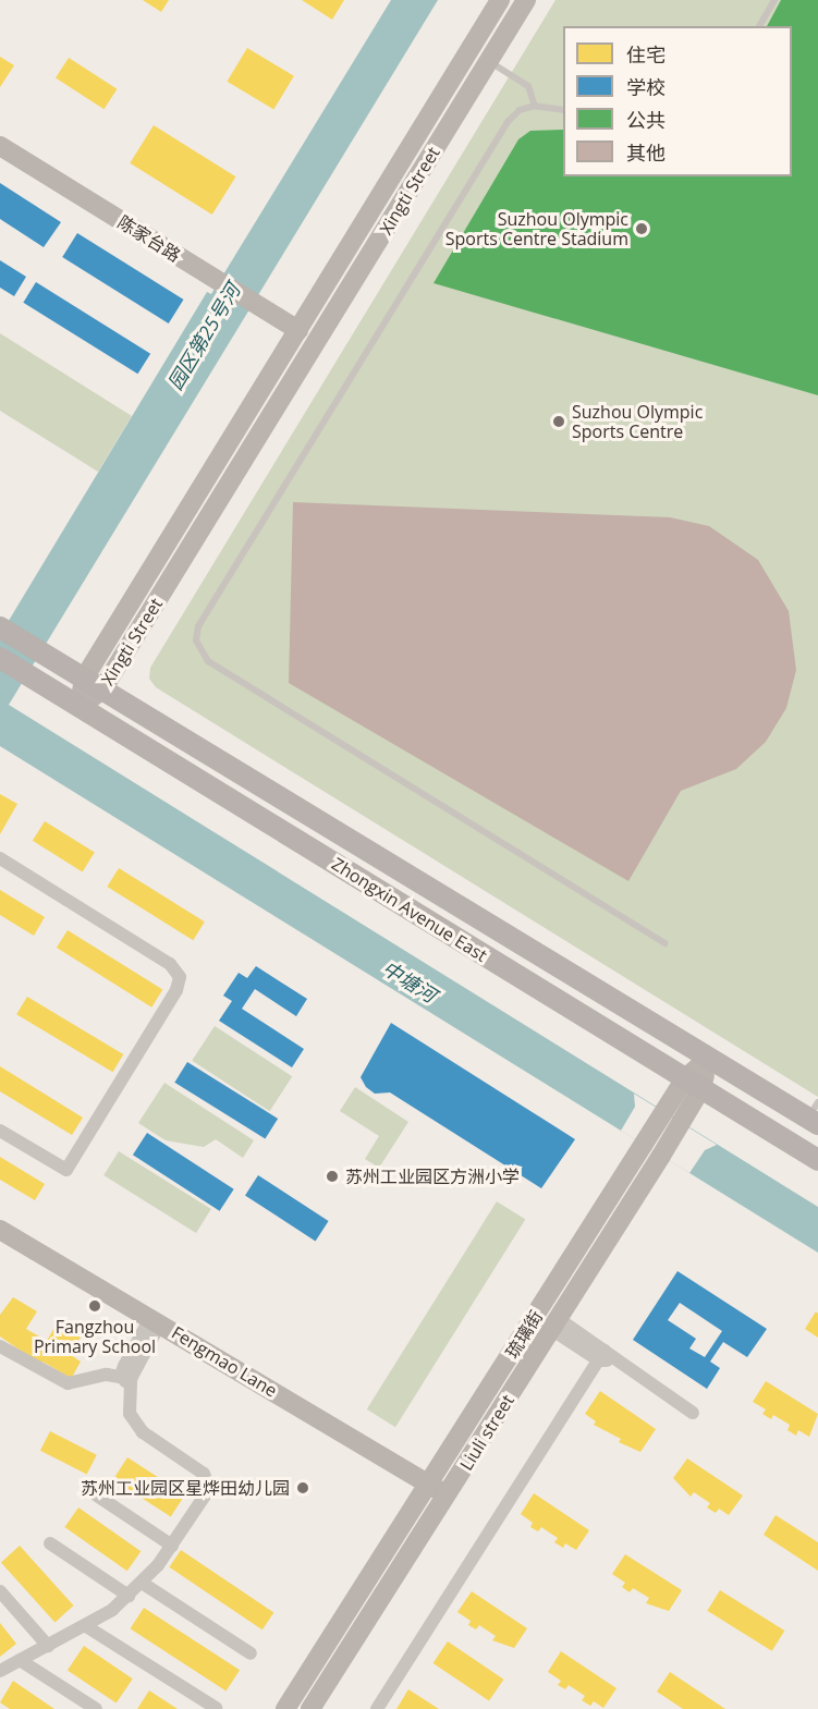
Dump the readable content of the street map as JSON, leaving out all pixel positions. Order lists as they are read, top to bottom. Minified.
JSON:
{"streets":{"main road":["Zhongxin Avenue East"],"street":["Xingti Street","陈家台路","琉璃街","Fengmao Lane","Liuli street"]},"crossings":[["Xingti Street","陈家台路"],["Xingti Street","Zhongxin Avenue East"],["Zhongxin Avenue East","琉璃街"],["琉璃街","Fengmao Lane"],["琉璃街","Liuli street"],["Fengmao Lane","Liuli street"]],"water":["园区第25号河","中塘河"],"places":["Suzhou Olympic Sports Centre Stadium","Suzhou Olympic Sports Centre","苏州工业园区方洲小学","Fangzhou Primary School","苏州工业园区星烨田幼儿园"],"legend":["住宅","学校","公共","其他"]}
